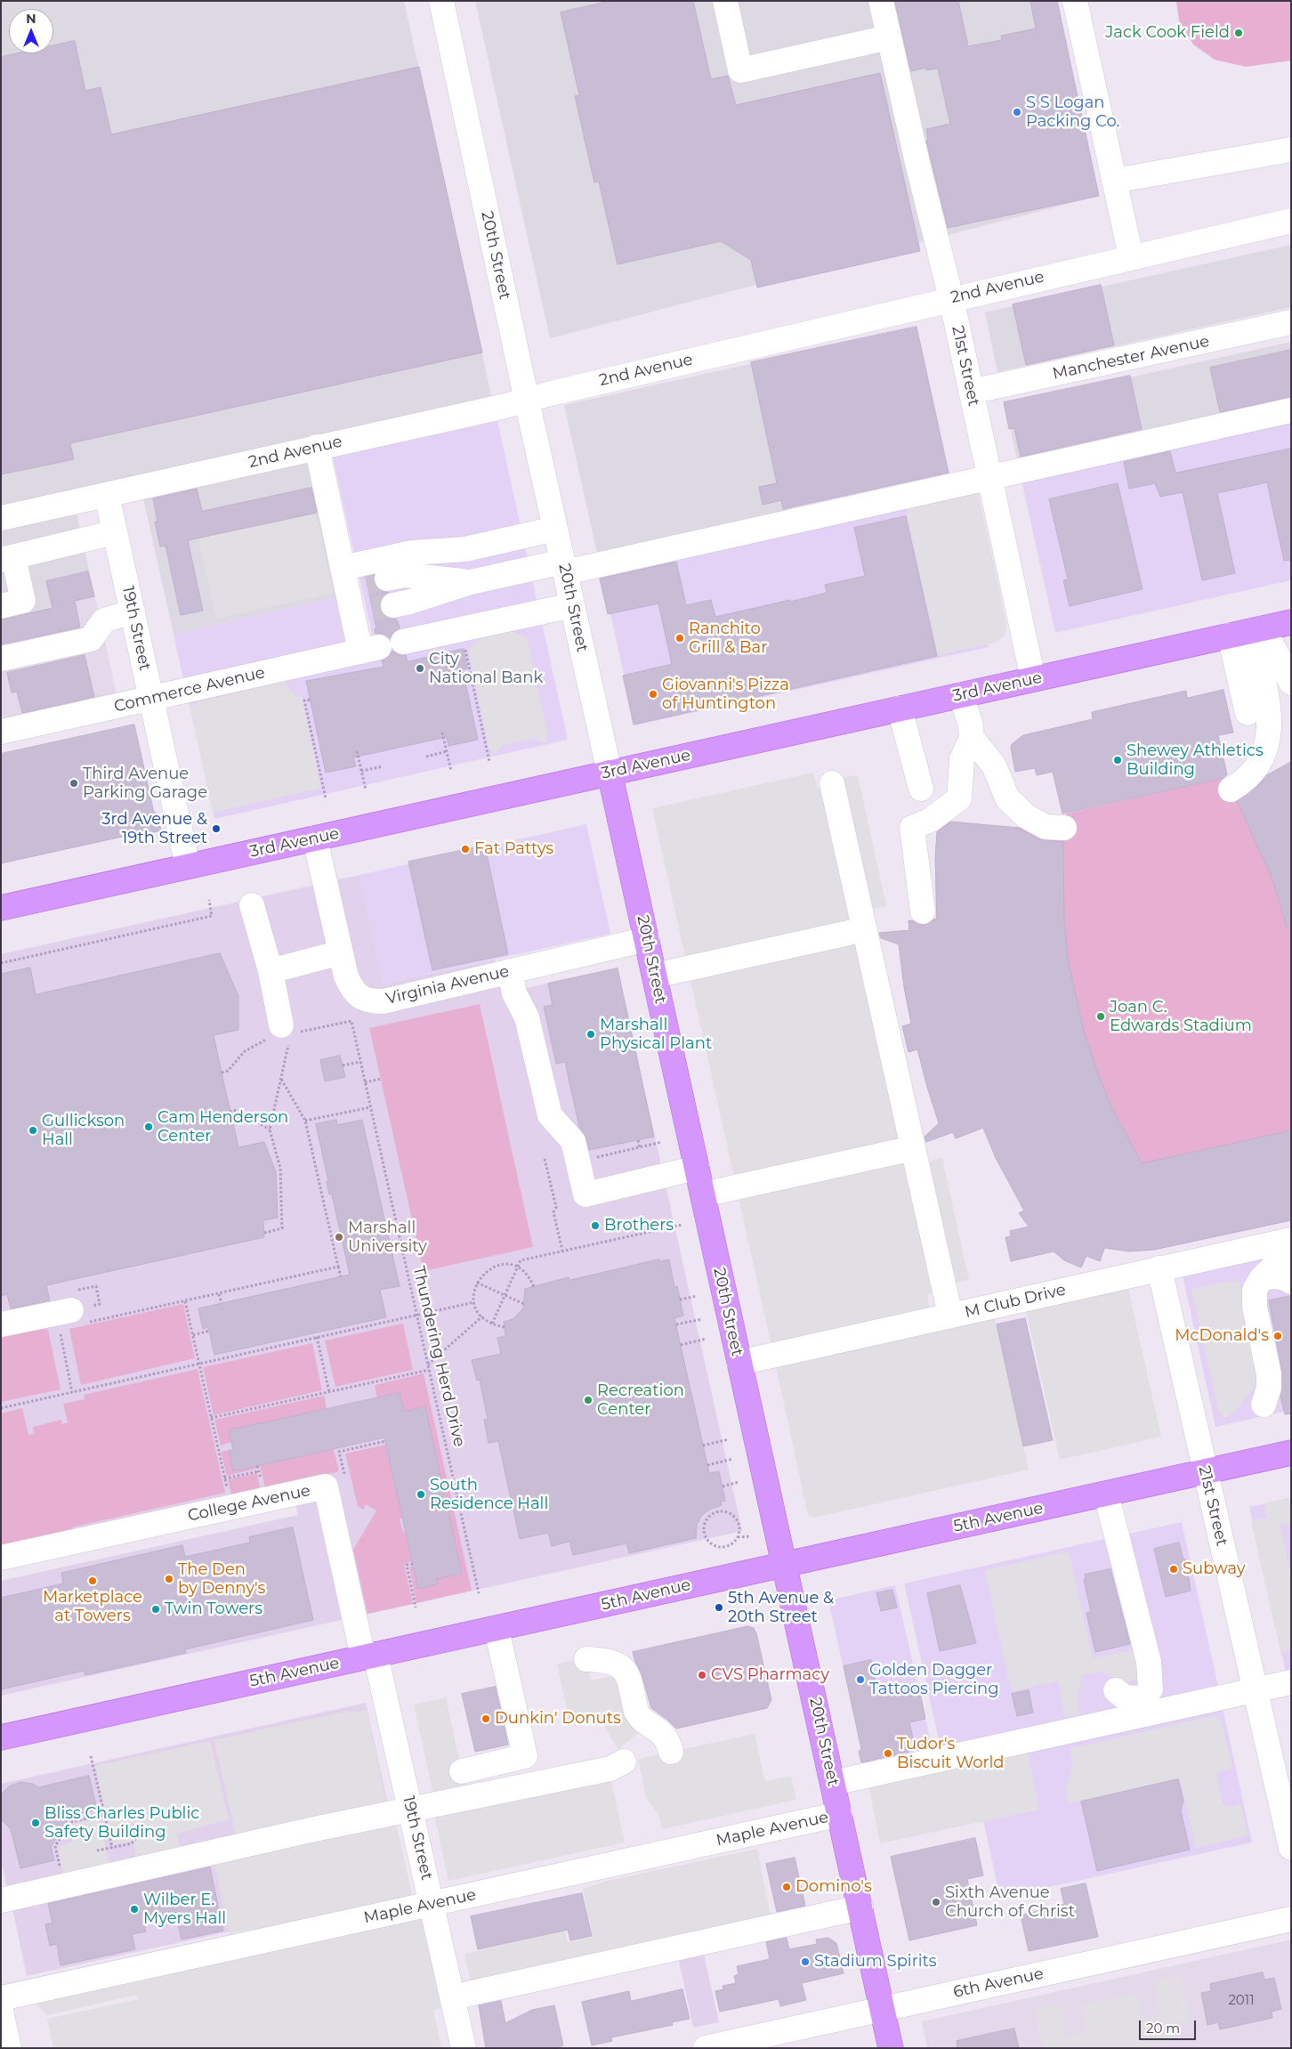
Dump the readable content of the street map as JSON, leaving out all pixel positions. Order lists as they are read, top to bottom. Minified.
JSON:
{"streets":{"main road":["20th Street","3rd Avenue","5th Avenue"],"street":["2nd Avenue","Manchester Avenue","21st Street","19th Street","Commerce Avenue","Virginia Avenue","M Club Drive","College Avenue","Maple Avenue","6th Avenue"],"path":["Thundering Herd Drive"]},"crossings":[["20th Street","2nd Avenue"],["20th Street","3rd Avenue"],["20th Street","Virginia Avenue"],["20th Street","M Club Drive"],["20th Street","5th Avenue"],["20th Street","Maple Avenue"],["20th Street","6th Avenue"],["2nd Avenue","21st Street"],["2nd Avenue","19th Street"],["Manchester Avenue","21st Street"],["21st Street","3rd Avenue"],["21st Street","M Club Drive"],["21st Street","5th Avenue"],["19th Street","3rd Avenue"],["19th Street","Commerce Avenue"],["19th Street","College Avenue"],["19th Street","5th Avenue"],["19th Street","Maple Avenue"],["3rd Avenue","Virginia Avenue"],["College Avenue","5th Avenue"]],"places":["Jack Cook Field","S S Logan Packing Co.","Ranchito Grill & Bar","City National Bank","Giovanni's Pizza of Huntington","Shewey Athletics Building","Third Avenue Parking Garage","3rd Avenue & 19th Street","Fat Pattys","Joan C. Edwards Stadium","Marshall Physical Plant","Cam Henderson Center","Gullickson Hall","Brothers","Marshall University","McDonald's","Recreation Center","South Residence Hall","Subway","The Den by Denny's","Marketplace at Towers","5th Avenue & 20th Street","Twin Towers","CVS Pharmacy","Golden Dagger Tattoos Piercing","Dunkin' Donuts","Tudor's Biscuit World","Bliss Charles Public Safety Building","Domino's","Sixth Avenue Church of Christ","Wilber E. Myers Hall","Stadium Spirits"],"house_numbers":["2011"],"scale_bar":"20 m","north":"top"}
